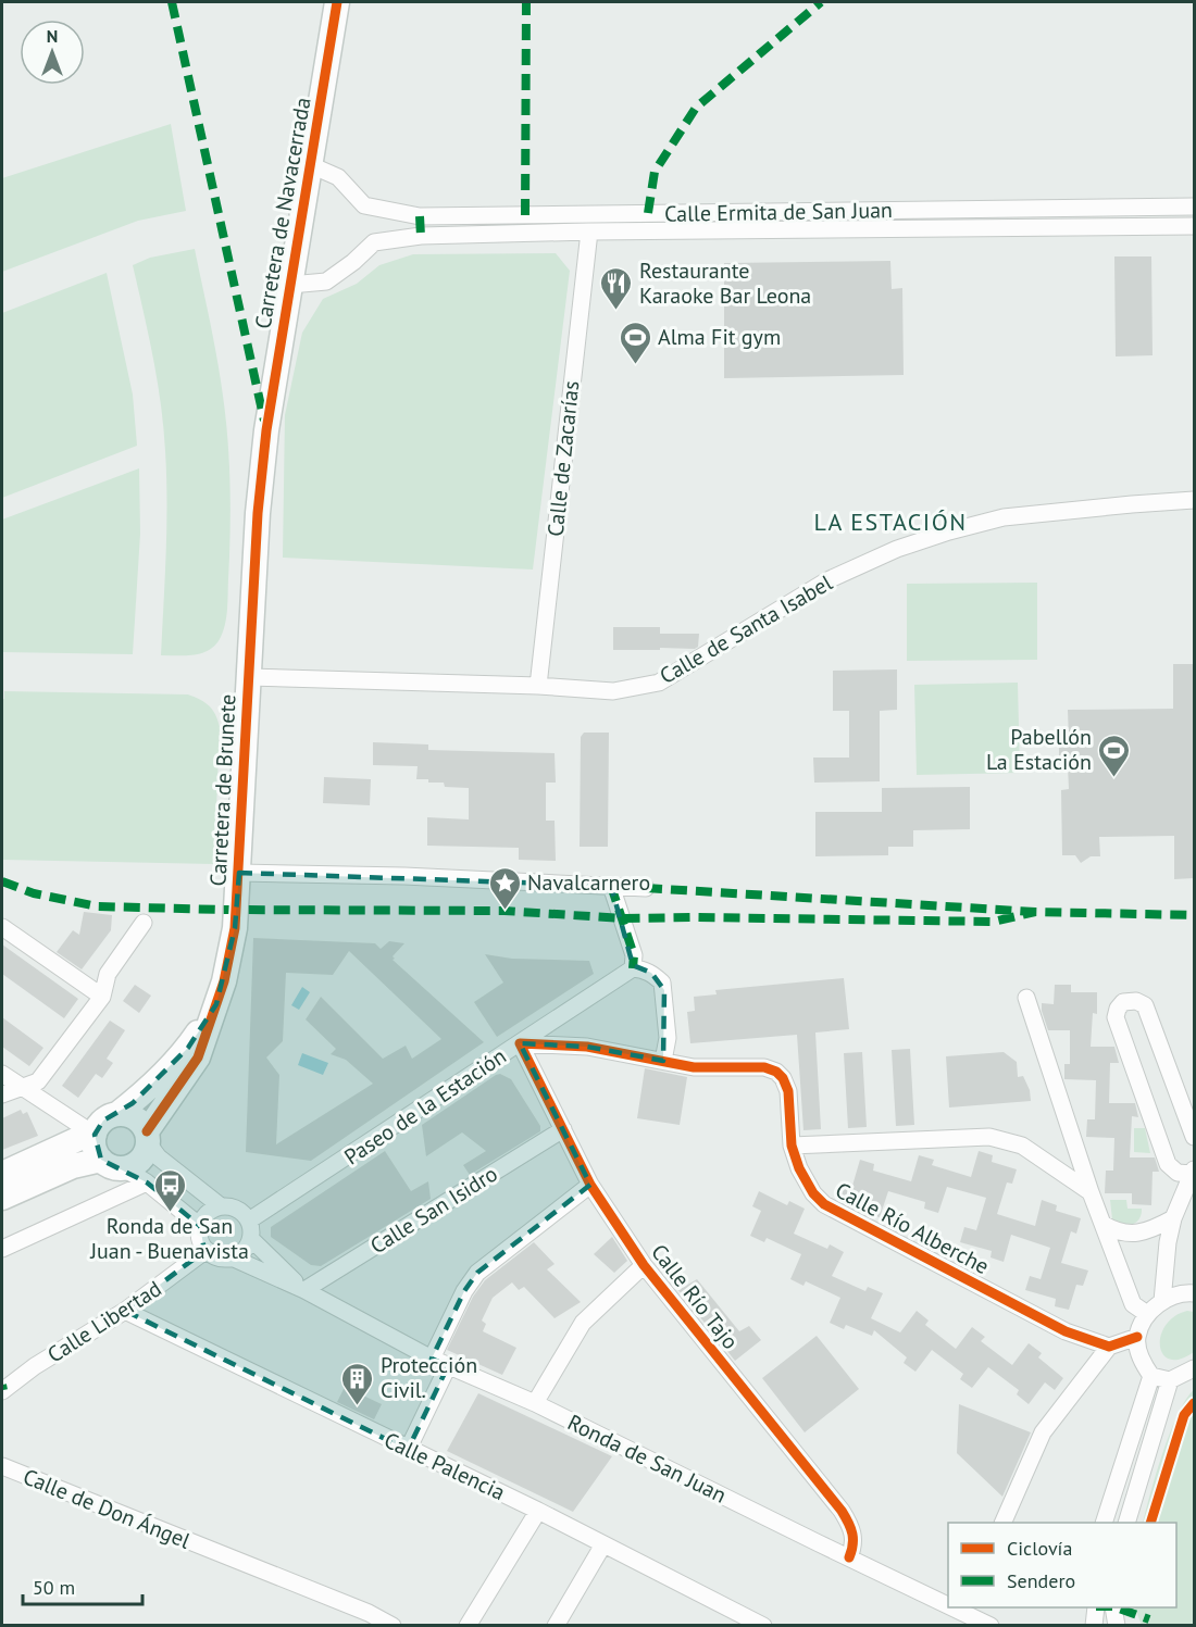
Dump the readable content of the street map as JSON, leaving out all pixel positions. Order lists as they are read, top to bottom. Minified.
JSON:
{"streets":{"street":["Calle Ermita de San Juan","Carretera de Navacerrada","Calle de Zacarías","Calle de Santa Isabel","Carretera de Brunete","Paseo de la Estación","Calle San Isidro","Calle Río Alberche","Calle Río Tajo","Calle Libertad","Ronda de San Juan","Calle Palencia","Calle de Don Ángel"]},"crossings":[["Calle Ermita de San Juan","Carretera de Navacerrada"],["Calle Ermita de San Juan","Calle de Zacarías"],["Carretera de Navacerrada","Carretera de Brunete"],["Calle de Zacarías","Calle de Santa Isabel"],["Calle de Santa Isabel","Carretera de Brunete"],["Paseo de la Estación","Calle Río Alberche"],["Paseo de la Estación","Calle Río Tajo"],["Paseo de la Estación","Calle Libertad"],["Paseo de la Estación","Ronda de San Juan"],["Calle San Isidro","Calle Río Tajo"],["Calle San Isidro","Ronda de San Juan"],["Calle Río Alberche","Calle Río Tajo"],["Calle Río Tajo","Ronda de San Juan"],["Calle Libertad","Ronda de San Juan"],["Calle Libertad","Calle Palencia"]],"districts":["LA ESTACIÓN"],"places":{"restaurant":["Restaurante Karaoke Bar Leona"],"sports":["Alma Fit gym","Pabellón La Estación"],"place":["Navalcarnero"],"bus stop":["Ronda de San Juan - Buenavista"],"building":["Protección Civil."]},"legend":["Ciclovía","Sendero"],"scale_bar":"50 m","north":"top"}
